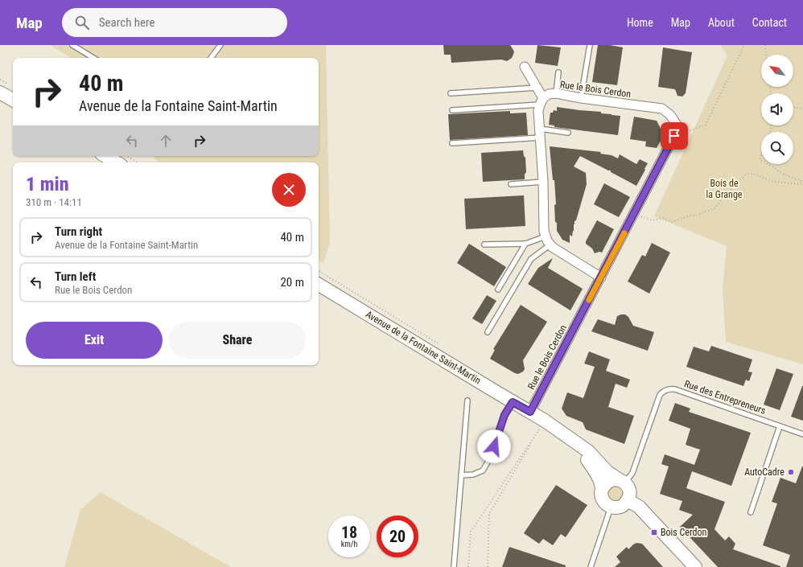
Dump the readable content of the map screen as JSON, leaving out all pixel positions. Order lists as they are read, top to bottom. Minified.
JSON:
{"streets":{"main road":["Avenue de la Fontaine Saint-Martin"],"street":["Rue le Bois Cerdon"],"lane":["Rue des Entrepreneurs"]},"crossings":[["Rue le Bois Cerdon","Avenue de la Fontaine Saint-Martin"]],"parks":["Bois de la Grange"],"places":{"other":["AutoCadre"],"transit":["Bois Cerdon"]},"north":"top left","page":{"header":"Map","search":"Search here","nav":["Home","Map","About","Contact"],"turn":["40 m","Avenue de la Fontaine Saint-Martin"],"heading":["1 min","310 m · 14:11"],"list":[{"name":"Turn right","note":"Avenue de la Fontaine Saint-Martin","value":"40 m"},{"name":"Turn left","note":"Rue le Bois Cerdon","value":"20 m"}],"buttons":["Exit","Share"],"speed":"18 km/h","limit":"20"}}
